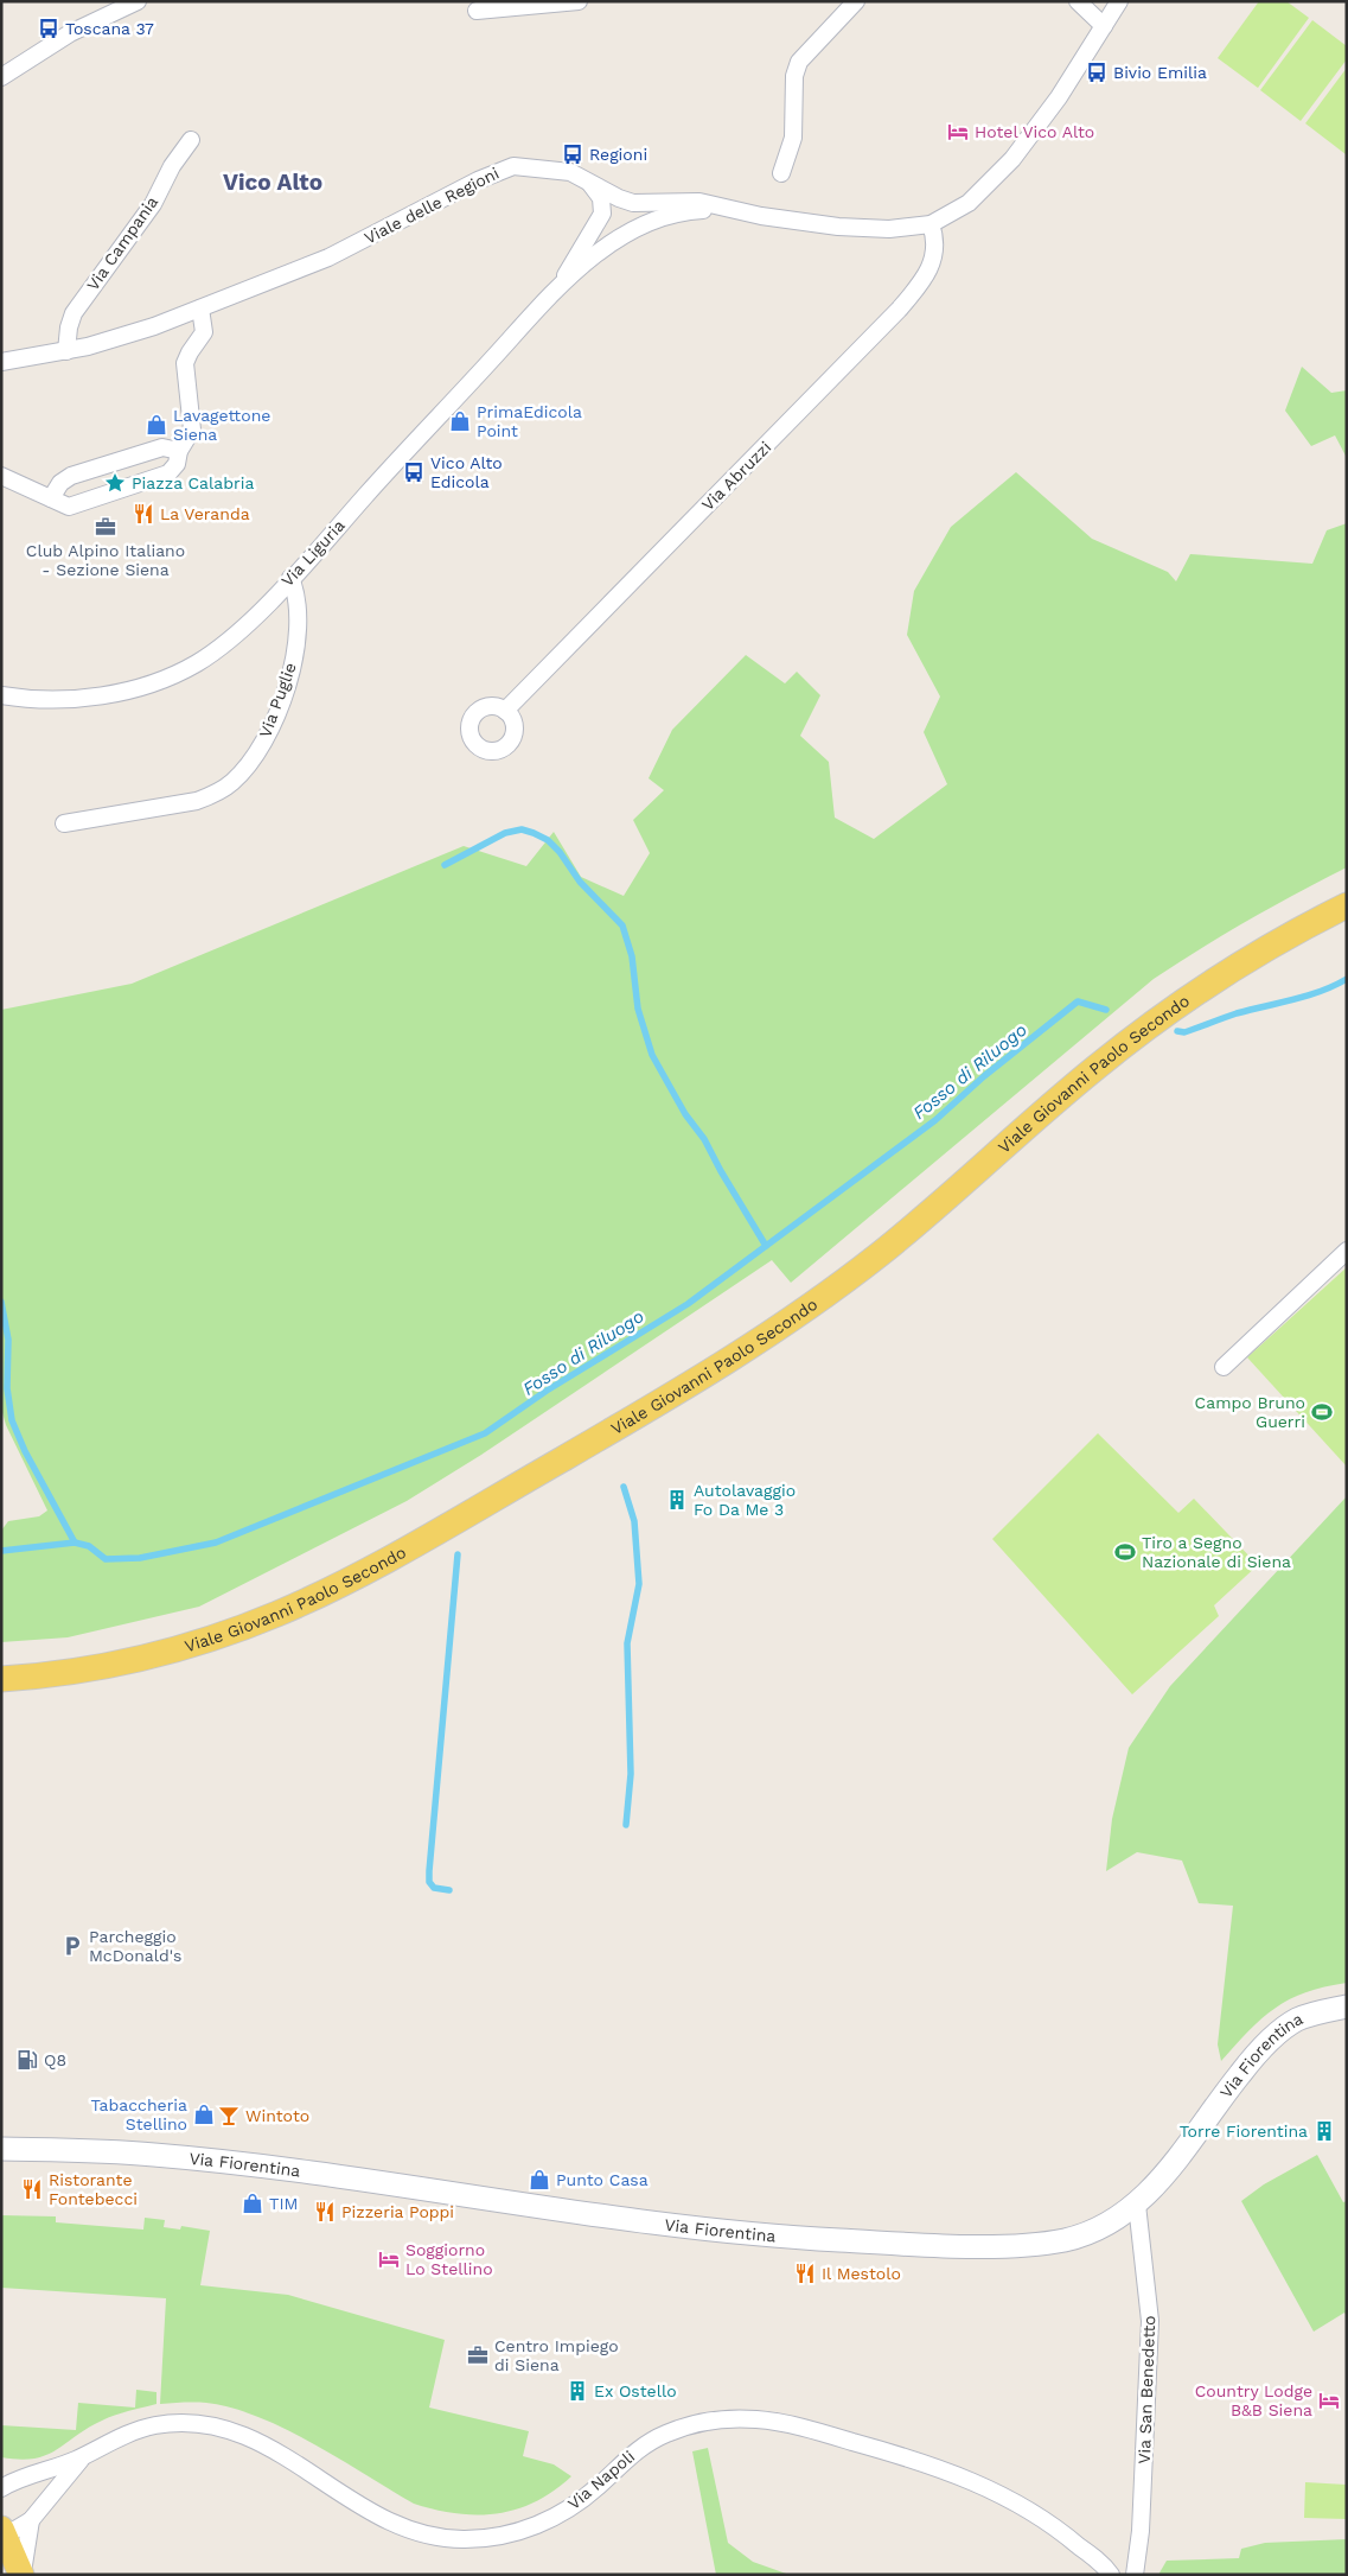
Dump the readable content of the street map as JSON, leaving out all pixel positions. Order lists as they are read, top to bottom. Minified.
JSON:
{"streets":{"main road":["Viale Giovanni Paolo Secondo","Via Fiorentina"],"street":["Viale delle Regioni","Via Campania","Via Abruzzi","Via Liguria","Via Puglie","Via San Benedetto","Via Napoli"]},"crossings":[["Viale delle Regioni","Via Campania"],["Viale delle Regioni","Via Abruzzi"],["Viale delle Regioni","Via Liguria"],["Via Liguria","Via Puglie"],["Via Fiorentina","Via San Benedetto"]],"districts":["Vico Alto"],"water":["Fosso di Riluogo"],"places":{"bus stop":["Toscana 37","Bivio Emilia","Regioni","Vico Alto Edicola"],"hotel":["Hotel Vico Alto","Soggiorno Lo Stellino","Country Lodge B&B Siena"],"shop":["PrimaEdicola Point","Lavagettone Siena","Tabaccheria Stellino","Punto Casa","TIM"],"place":["Piazza Calabria"],"restaurant":["La Veranda","Ristorante Fontebecci","Pizzeria Poppi","Il Mestolo"],"office":["Club Alpino Italiano - Sezione Siena","Centro Impiego di Siena"],"sports":["Campo Bruno Guerri","Tiro a Segno Nazionale di Siena"],"building":["Autolavaggio Fo Da Me 3","Torre Fiorentina","Ex Ostello"],"parking":["Parcheggio McDonald's"],"fuel station":["Q8"],"bar":["Wintoto"]}}
